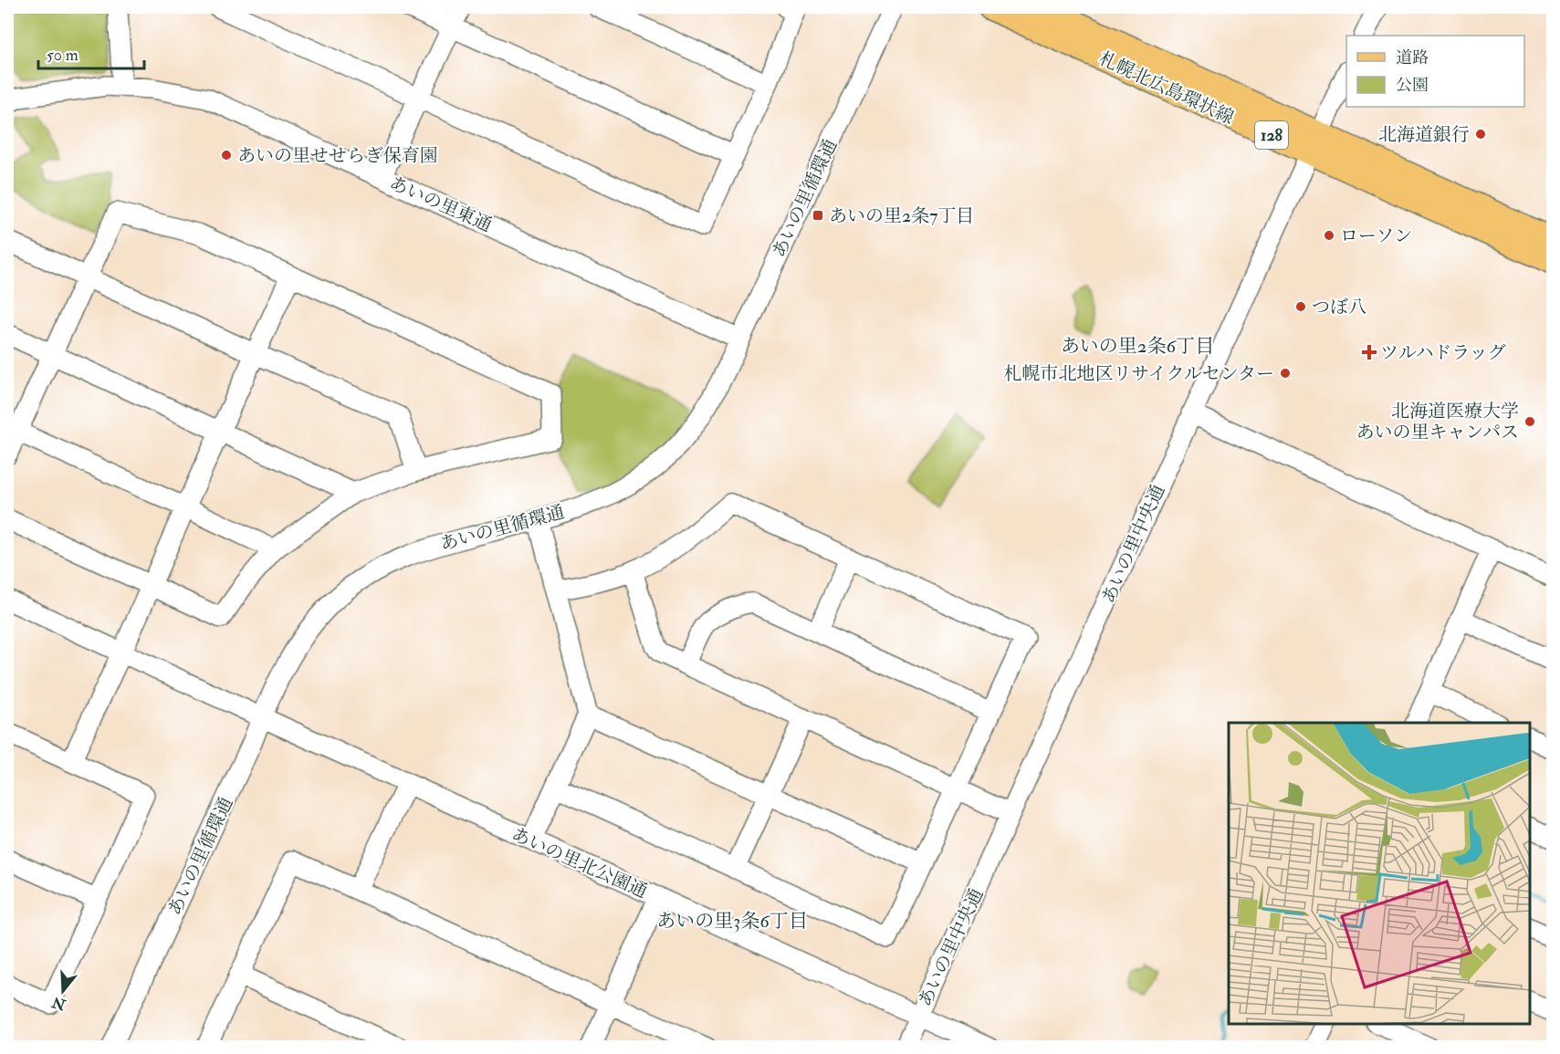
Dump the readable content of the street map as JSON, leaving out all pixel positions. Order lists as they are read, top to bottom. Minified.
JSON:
{"streets":{"main road":["札幌北広島環状線","128"],"street":["あいの里循環通","あいの里東通","あいの里中央通","あいの里北公園通"]},"crossings":[["札幌北広島環状線","あいの里中央通"],["あいの里循環通","あいの里東通"],["あいの里循環通","あいの里北公園通"],["あいの里中央通","あいの里北公園通"]],"districts":["あいの里2条6丁目","あいの里3条6丁目"],"places":{"other":["北海道銀行","あいの里せせらぎ保育園","ローソン","つぼ八","札幌市北地区リサイクルセンター","北海道医療大学 あいの里キャンパス"],"transit":["あいの里2条7丁目"],"health":["ツルハドラッグ"]},"legend":["道路","公園"],"scale_bar":"50 m","north":"bottom"}
